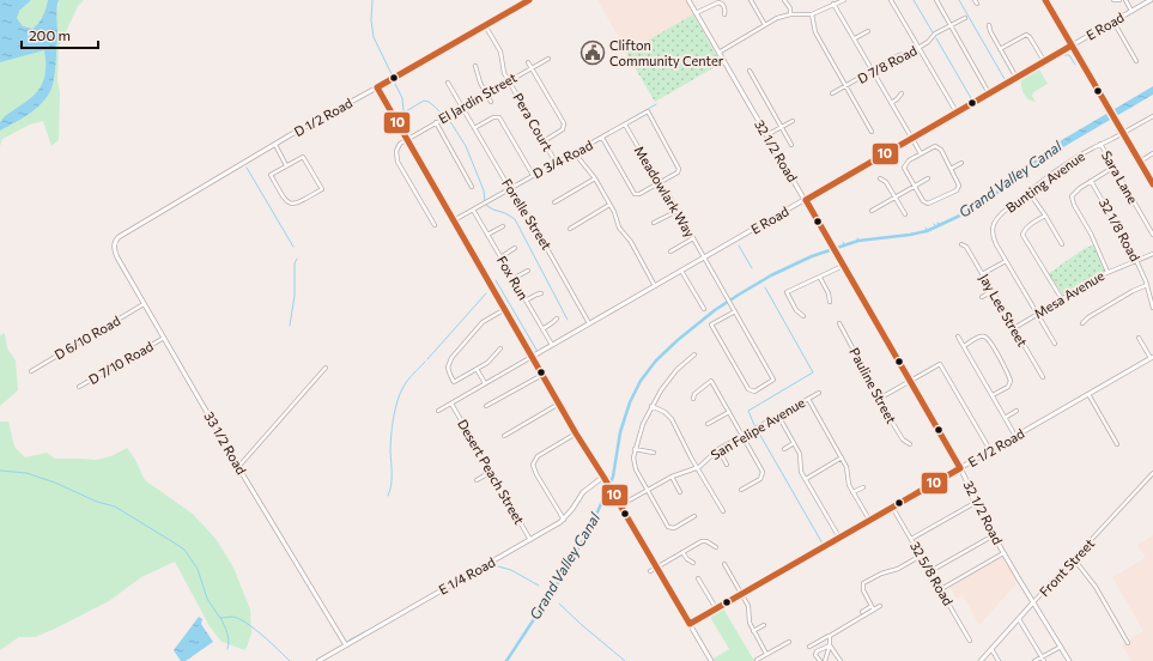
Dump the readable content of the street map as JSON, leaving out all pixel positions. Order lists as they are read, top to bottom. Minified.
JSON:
{"streets":{"street":["E Road","D 7/8 Road","El Jardin Street","D 1/2 Road","Pera Court","32 1/2 Road","D 3/4 Road","Sara Lane","Bunting Avenue","Meadowlark Way","Forelle Street","32 1/8 Road","Fox Run","Mesa Avenue","Jay Lee Street","D 6/10 Road","D 7/10 Road","Pauline Street","San Felipe Avenue","33 1/2 Road","E 1/2 Road","Desert Peach Street","Front Street","32 5/8 Road","E 1/4 Road"]},"crossings":[["E Road","32 1/2 Road"],["E Road","Meadowlark Way"],["E Road","Forelle Street"],["E Road","Fox Run"],["E Road","Desert Peach Street"],["El Jardin Street","Pera Court"],["El Jardin Street","Forelle Street"],["D 1/2 Road","Pera Court"],["D 1/2 Road","33 1/2 Road"],["Pera Court","D 3/4 Road"],["32 1/2 Road","E 1/2 Road"],["32 1/2 Road","Front Street"],["D 3/4 Road","Meadowlark Way"],["D 3/4 Road","Forelle Street"],["D 3/4 Road","Fox Run"],["Sara Lane","Bunting Avenue"],["32 1/8 Road","Mesa Avenue"],["Mesa Avenue","Jay Lee Street"],["D 6/10 Road","33 1/2 Road"],["D 7/10 Road","33 1/2 Road"],["33 1/2 Road","E 1/4 Road"],["E 1/2 Road","32 5/8 Road"],["Desert Peach Street","E 1/4 Road"]],"water":["Grand Valley Canal"],"places":{"public building":["Clifton Community Center"]},"lines":["transit line 10"],"scale_bar":"200 m"}
